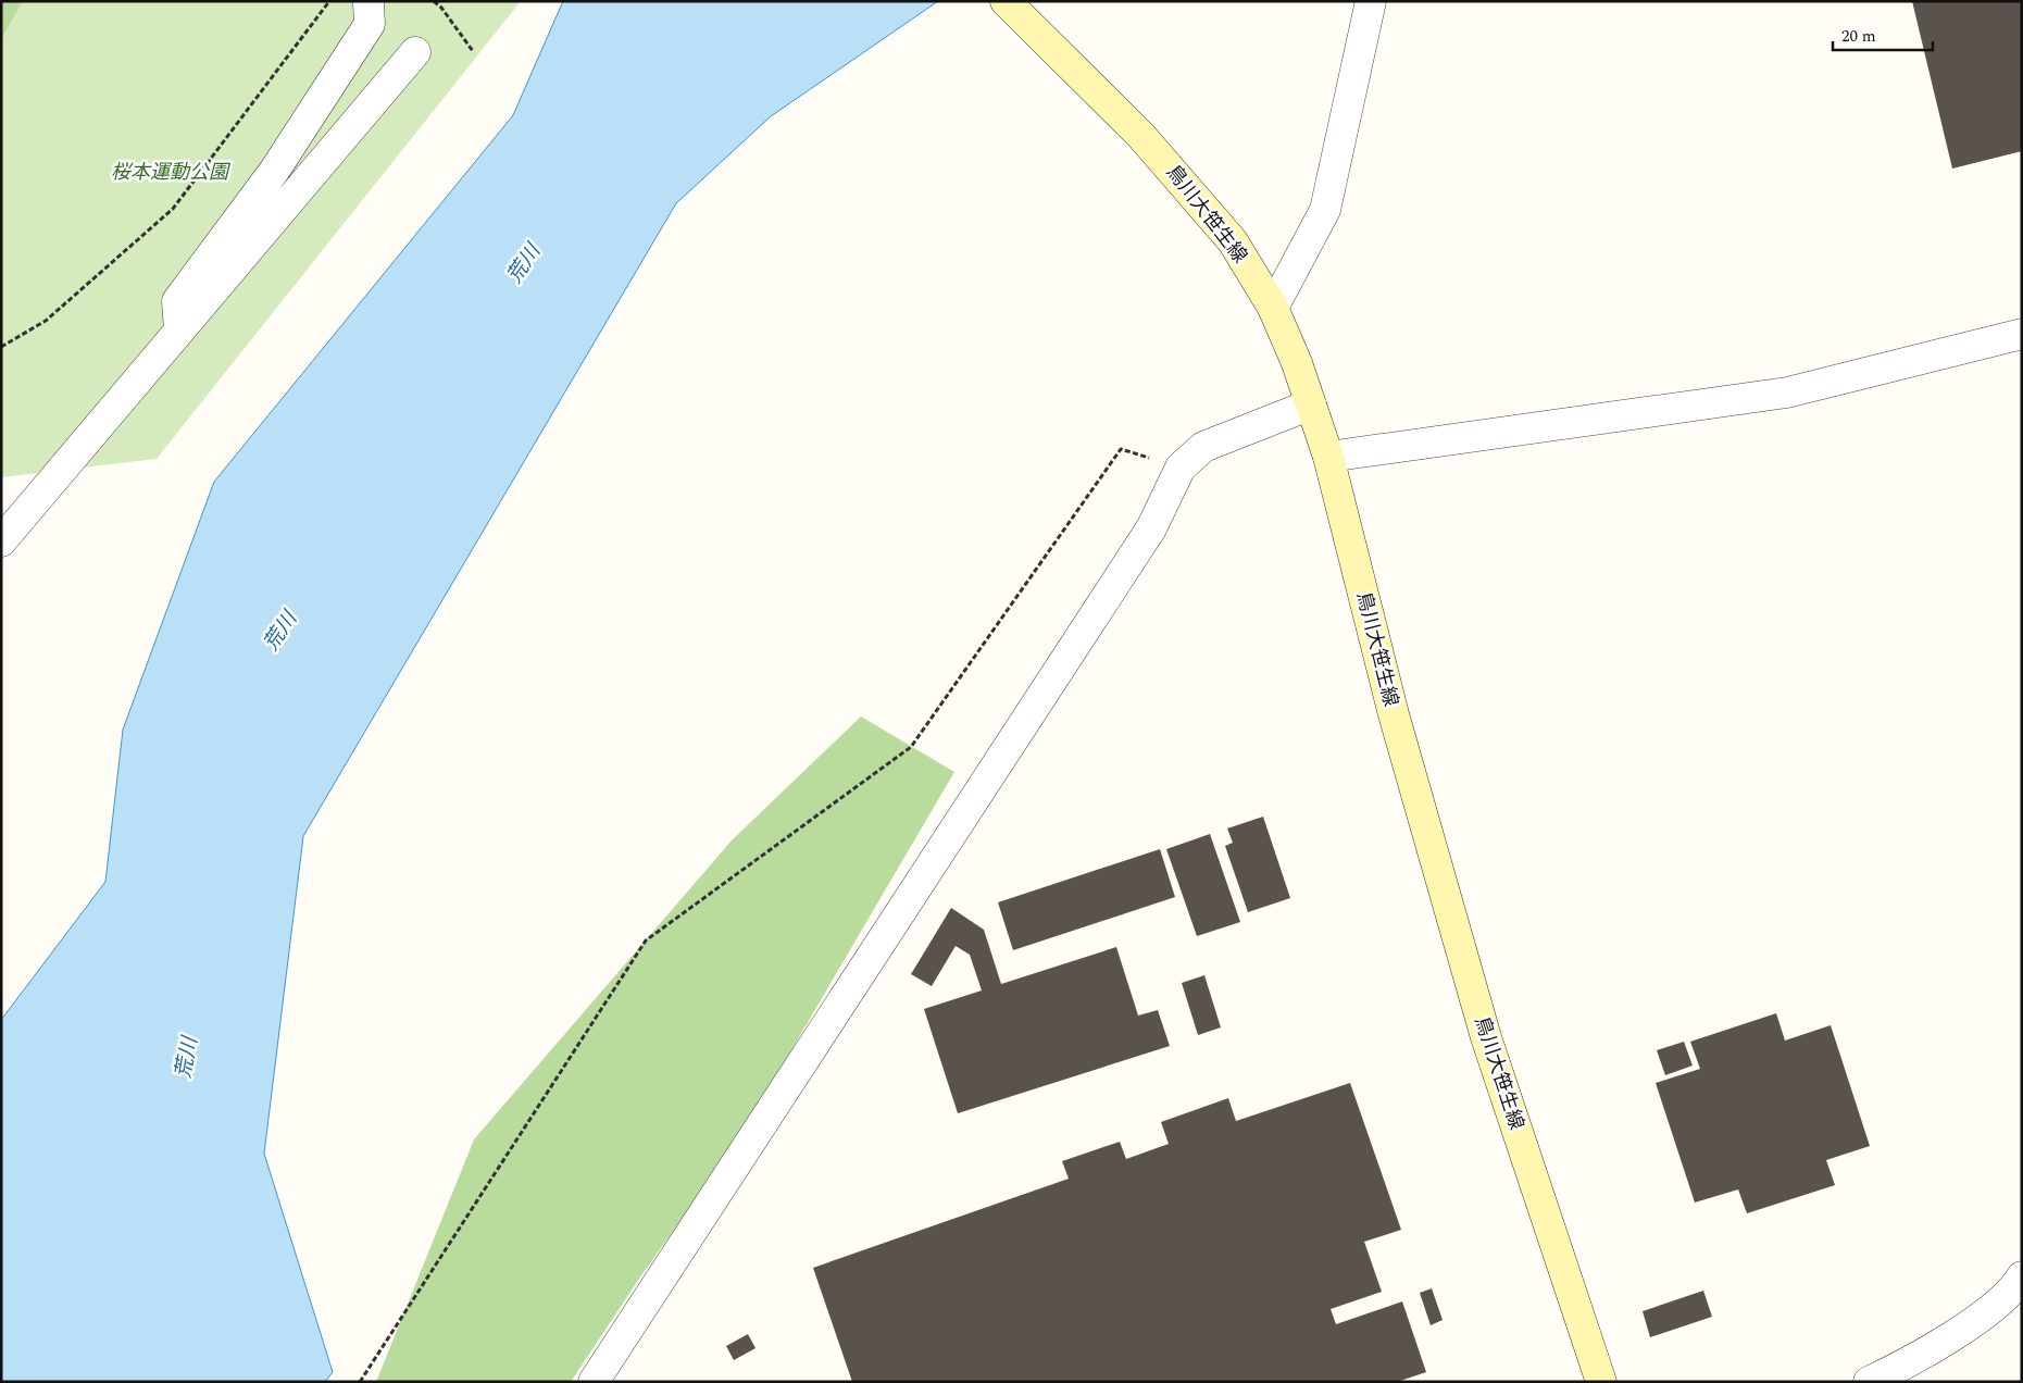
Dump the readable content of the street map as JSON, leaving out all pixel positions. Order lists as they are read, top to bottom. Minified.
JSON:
{"streets":{"street":["鳥川大笹生線"]},"water":["荒川"],"parks":["桜本運動公園"],"scale_bar":"20 m"}
